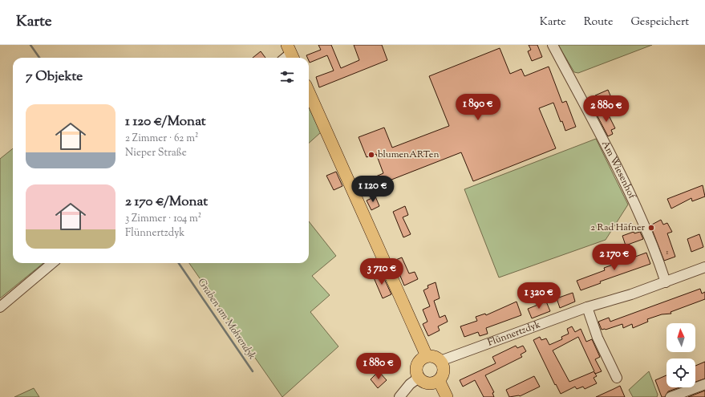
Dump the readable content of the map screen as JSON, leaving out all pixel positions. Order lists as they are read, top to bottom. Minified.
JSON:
{"streets":{"street":["Am Wiesenhof","Flünnertzdyk"]},"crossings":[["Am Wiesenhof","Flünnertzdyk"]],"water":["Graben am Mohrendyk"],"places":["blumenARTen","2 Rad Häfner"],"house_numbers":["1"],"north":"top","page":{"header":"Karte","nav":["Karte","Route","Gespeichert"],"heading":"7 Objekte","price":["1 890 €","2 880 €","1 120 €","2 170 €","3 710 €","1 320 €","1 880 €"],"list":[{"name":"1 120 €/Monat","note":"2 Zimmer · 62 m² · Nieper Straße"},{"name":"2 170 €/Monat","note":"3 Zimmer · 104 m² · Flünnertzdyk"}]}}
